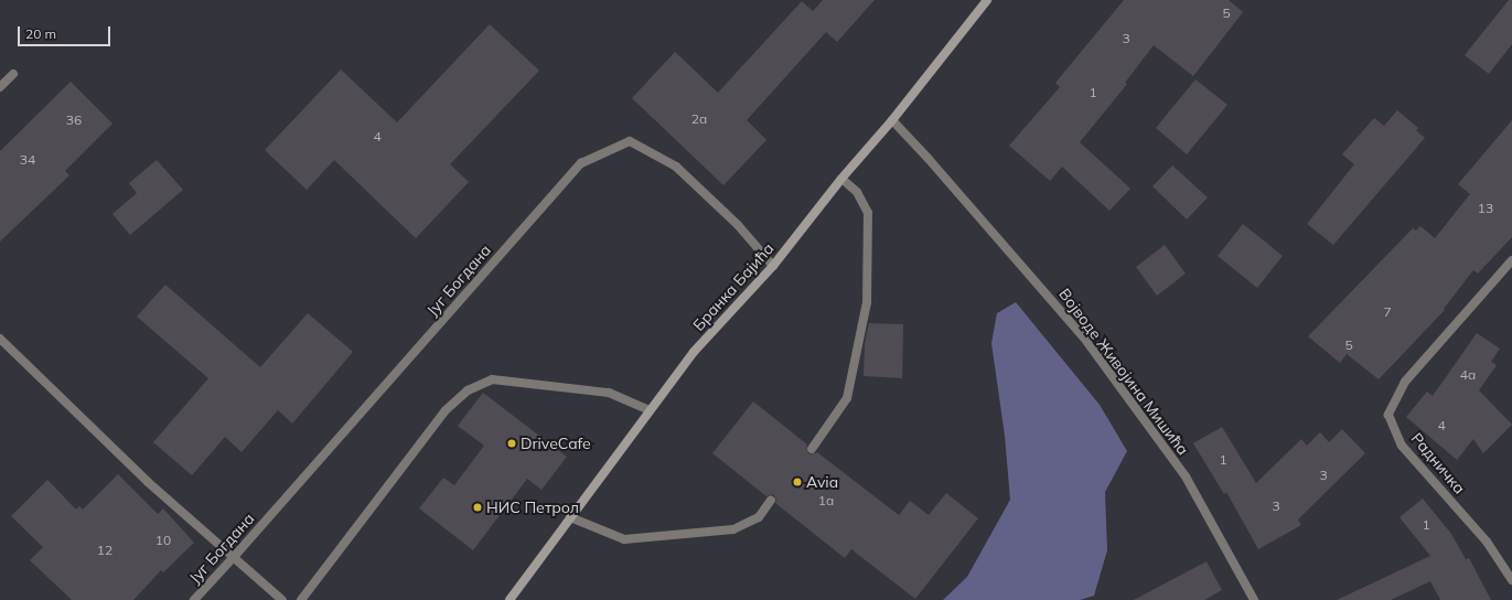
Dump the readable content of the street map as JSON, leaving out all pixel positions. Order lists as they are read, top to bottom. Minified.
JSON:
{"streets":{"main road":["Бранка Бајића"],"street":["Југ Богдана","Војводе Живојина Мишића","Радничка"]},"crossings":[["Југ Богдана","Бранка Бајића"],["Бранка Бајића","Војводе Живојина Мишића"]],"places":["DriveCafe","Avia","НИС Петрол"],"house_numbers":["5","3","1","2a","36","4","34","13","7","5","4a","4","1","3","1a","3","1","10","12"],"scale_bar":"20 m"}
